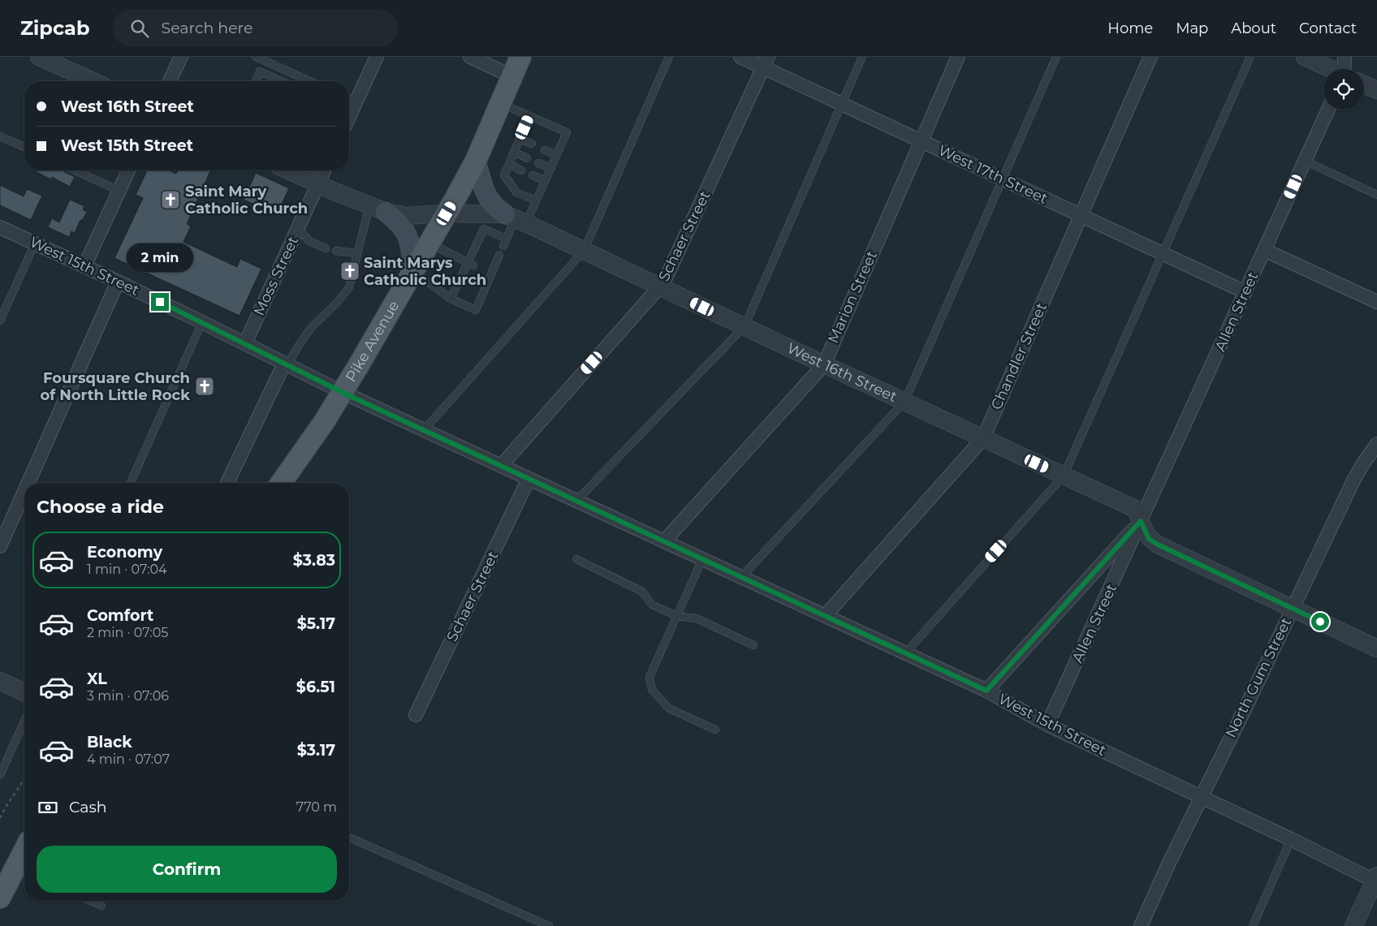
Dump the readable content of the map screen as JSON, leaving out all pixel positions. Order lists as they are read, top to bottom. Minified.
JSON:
{"streets":{"main road":["Pike Avenue"],"street":["West 17th Street","Schaer Street","West 15th Street","Moss Street","Marion Street","Allen Street","Chandler Street","West 16th Street","North Gum Street"]},"crossings":[["West 17th Street","Schaer Street"],["West 17th Street","Marion Street"],["West 17th Street","Allen Street"],["West 17th Street","Chandler Street"],["Schaer Street","West 15th Street"],["Schaer Street","West 16th Street"],["West 15th Street","Moss Street"],["West 15th Street","Marion Street"],["West 15th Street","Allen Street"],["West 15th Street","Pike Avenue"],["West 15th Street","Chandler Street"],["West 15th Street","North Gum Street"],["Moss Street","West 16th Street"],["Marion Street","West 16th Street"],["Allen Street","West 16th Street"],["Pike Avenue","West 16th Street"],["Chandler Street","West 16th Street"],["West 16th Street","North Gum Street"]],"places":{"church":["Saint Mary Catholic Church","Saint Marys Catholic Church","Foursquare Church of North Little Rock"]},"page":{"header":"Zipcab","search":"Search here","nav":["Home","Map","About","Contact"],"banner":["West 16th Street","West 15th Street"],"bubble":"2 min","heading":"Choose a ride","list":[{"name":"Economy","note":"1 min · 07:04","value":"$3.83"},{"name":"Comfort","note":"2 min · 07:05","value":"$5.17"},{"name":"XL","note":"3 min · 07:06","value":"$6.51"},{"name":"Black","note":"4 min · 07:07","value":"$3.17"}],"pay":["Cash","770 m"],"buttons":"Confirm"}}
